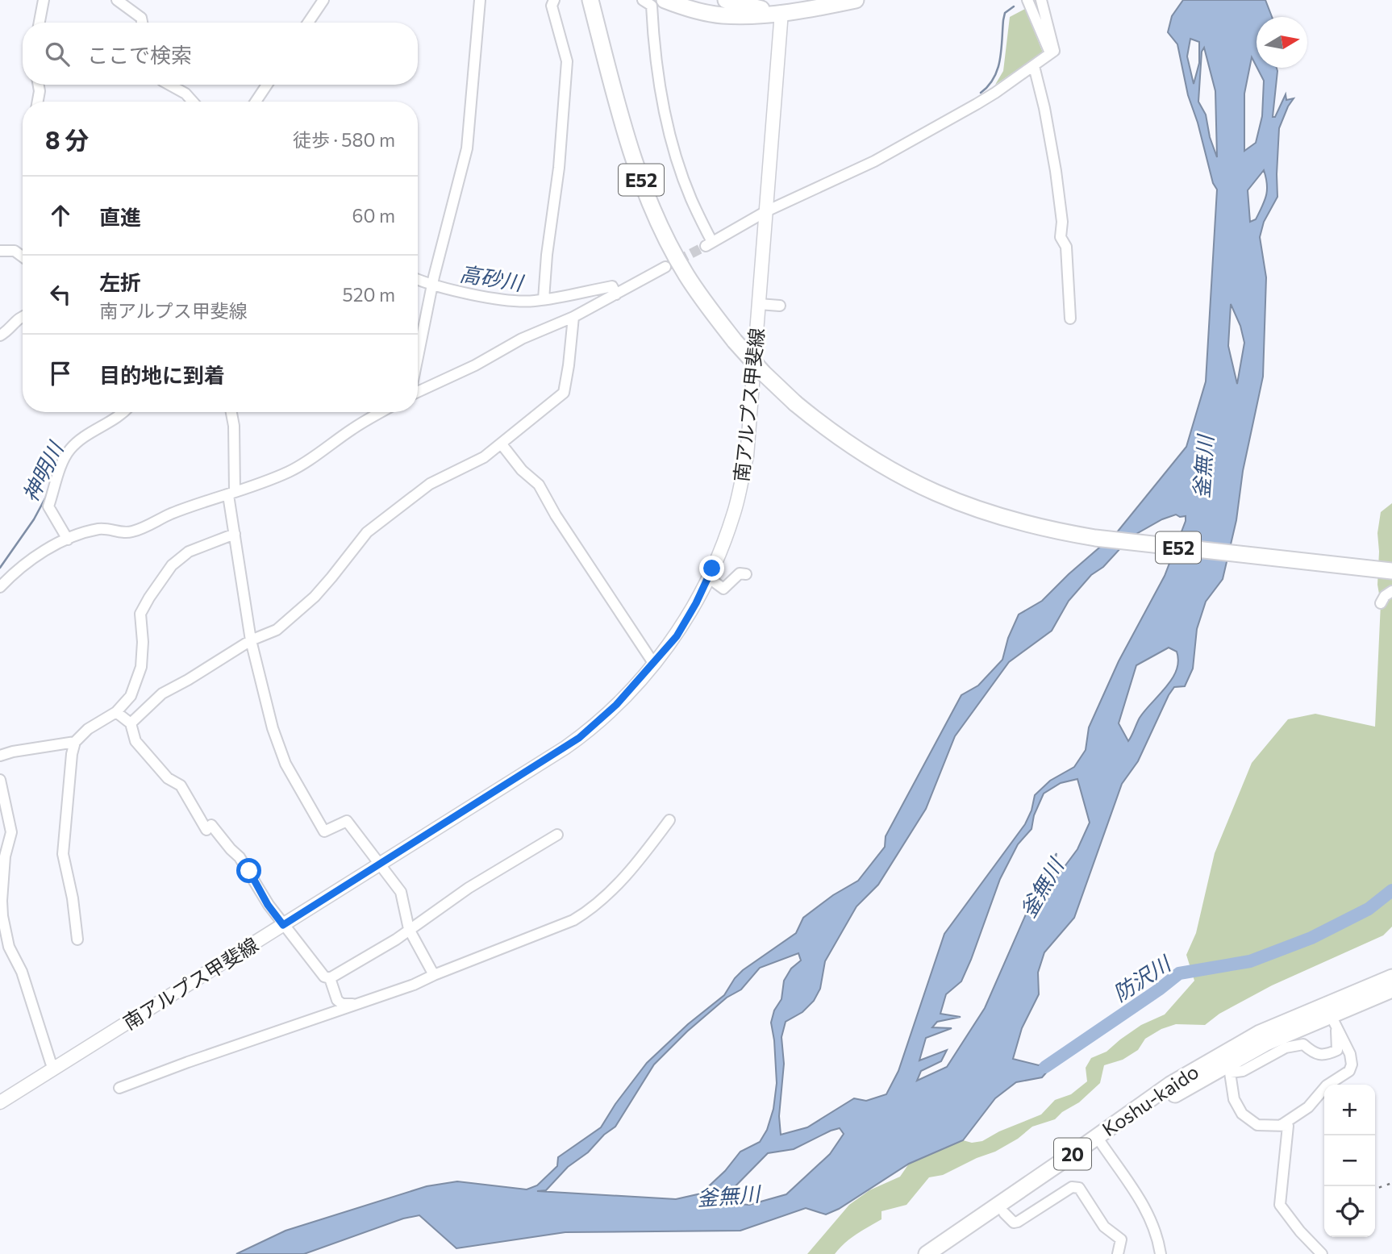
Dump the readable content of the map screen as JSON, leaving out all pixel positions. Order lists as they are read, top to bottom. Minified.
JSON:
{"streets":{"highway":["E52","Koshu-kaido","20"],"main road":["南アルプス甲斐線"]},"water":["高砂川","釜無川","神明川","防沢川"],"north":"right","page":{"search":"ここで検索","heading":["8 分","徒歩 · 580 m"],"list":[["直進","60 m"],["左折","南アルプス甲斐線","520 m"],"目的地に到着"],"map_buttons":["+","−"]}}
